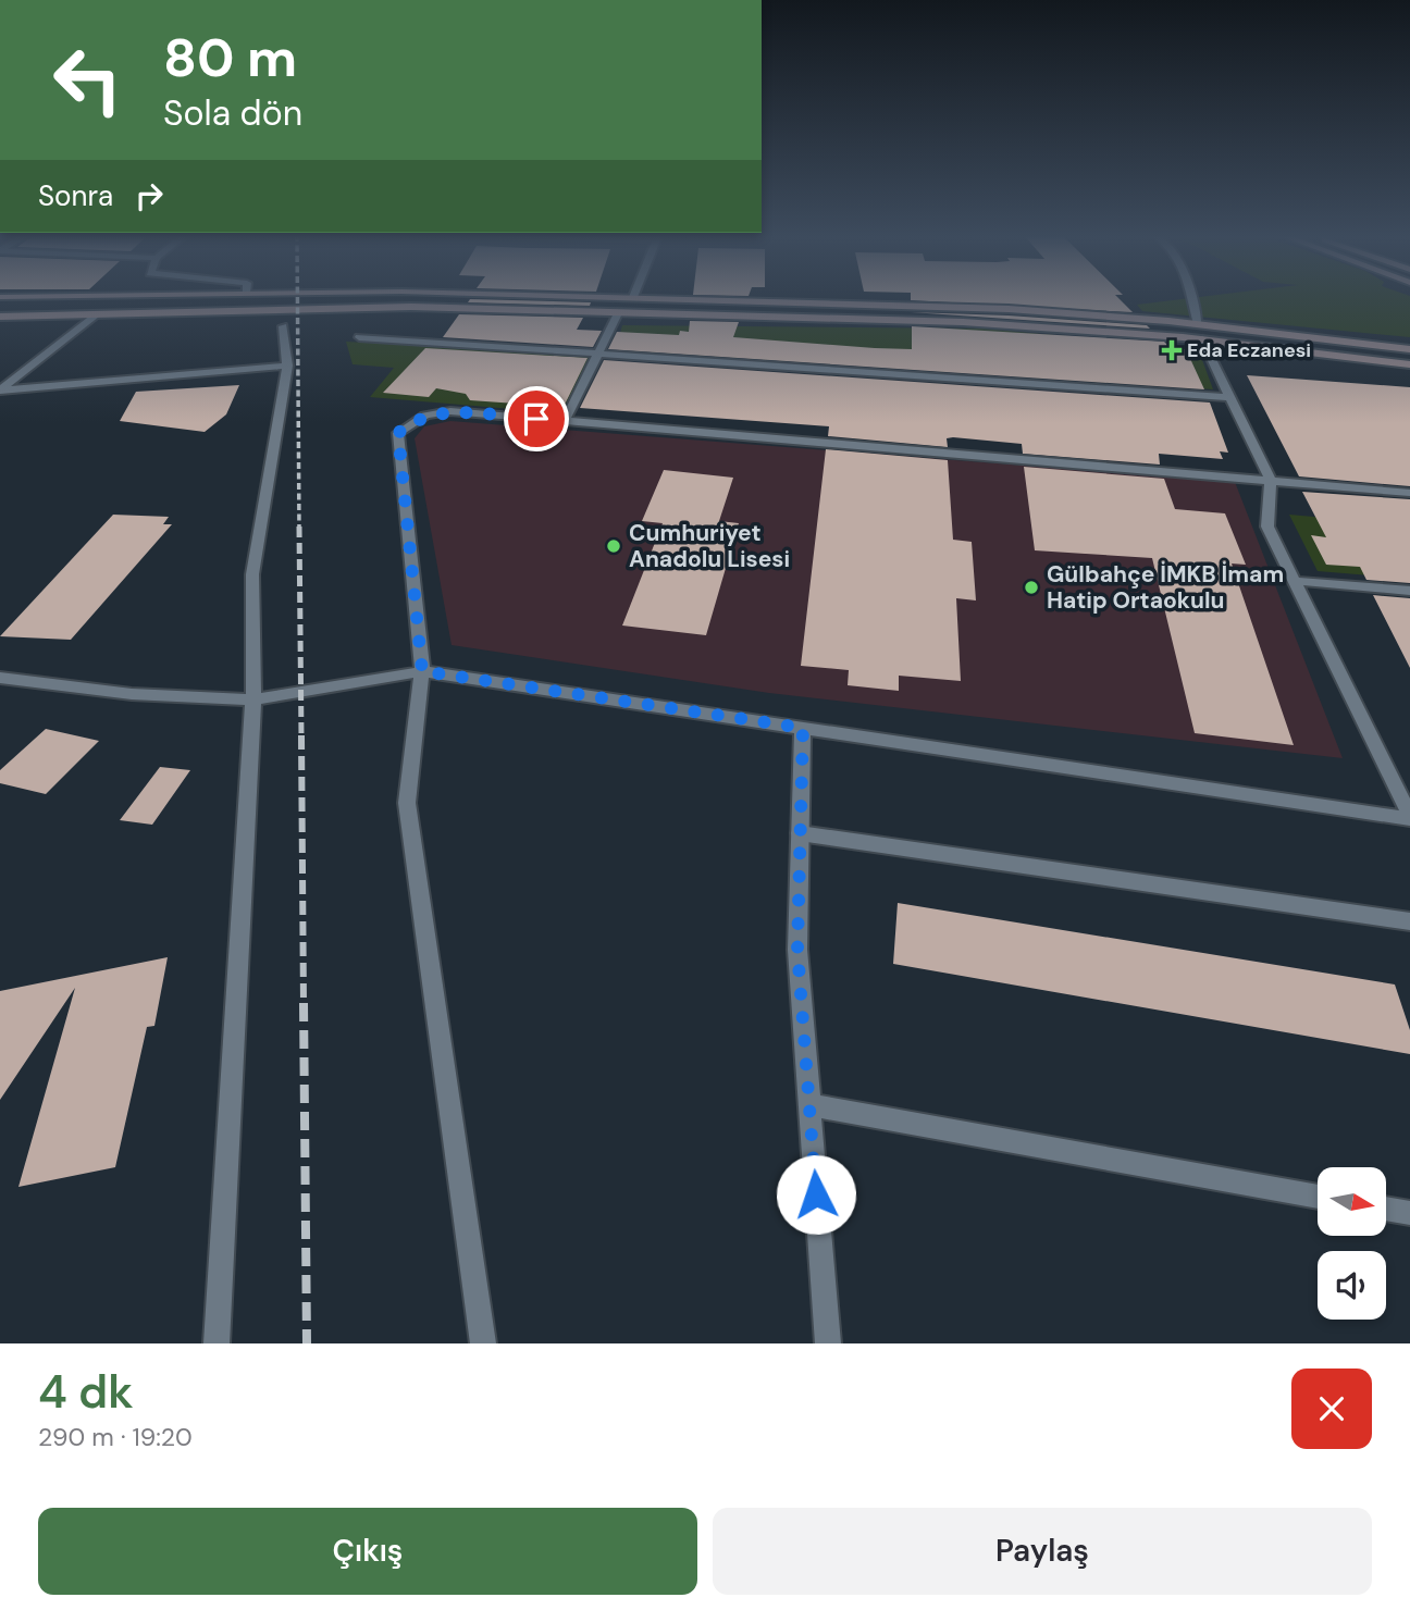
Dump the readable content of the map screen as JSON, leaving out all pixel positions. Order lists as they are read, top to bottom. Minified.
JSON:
{"places":{"health":["Eda Eczanesi"],"other":["Cumhuriyet Anadolu Lisesi","Gülbahçe İMKB İmam Hatip Ortaokulu"]},"north":"right","page":{"turn":["80 m","Sola dön"],"then":"Sonra","heading":["4 dk","290 m · 19:20"],"buttons":["Çıkış","Paylaş"]}}
